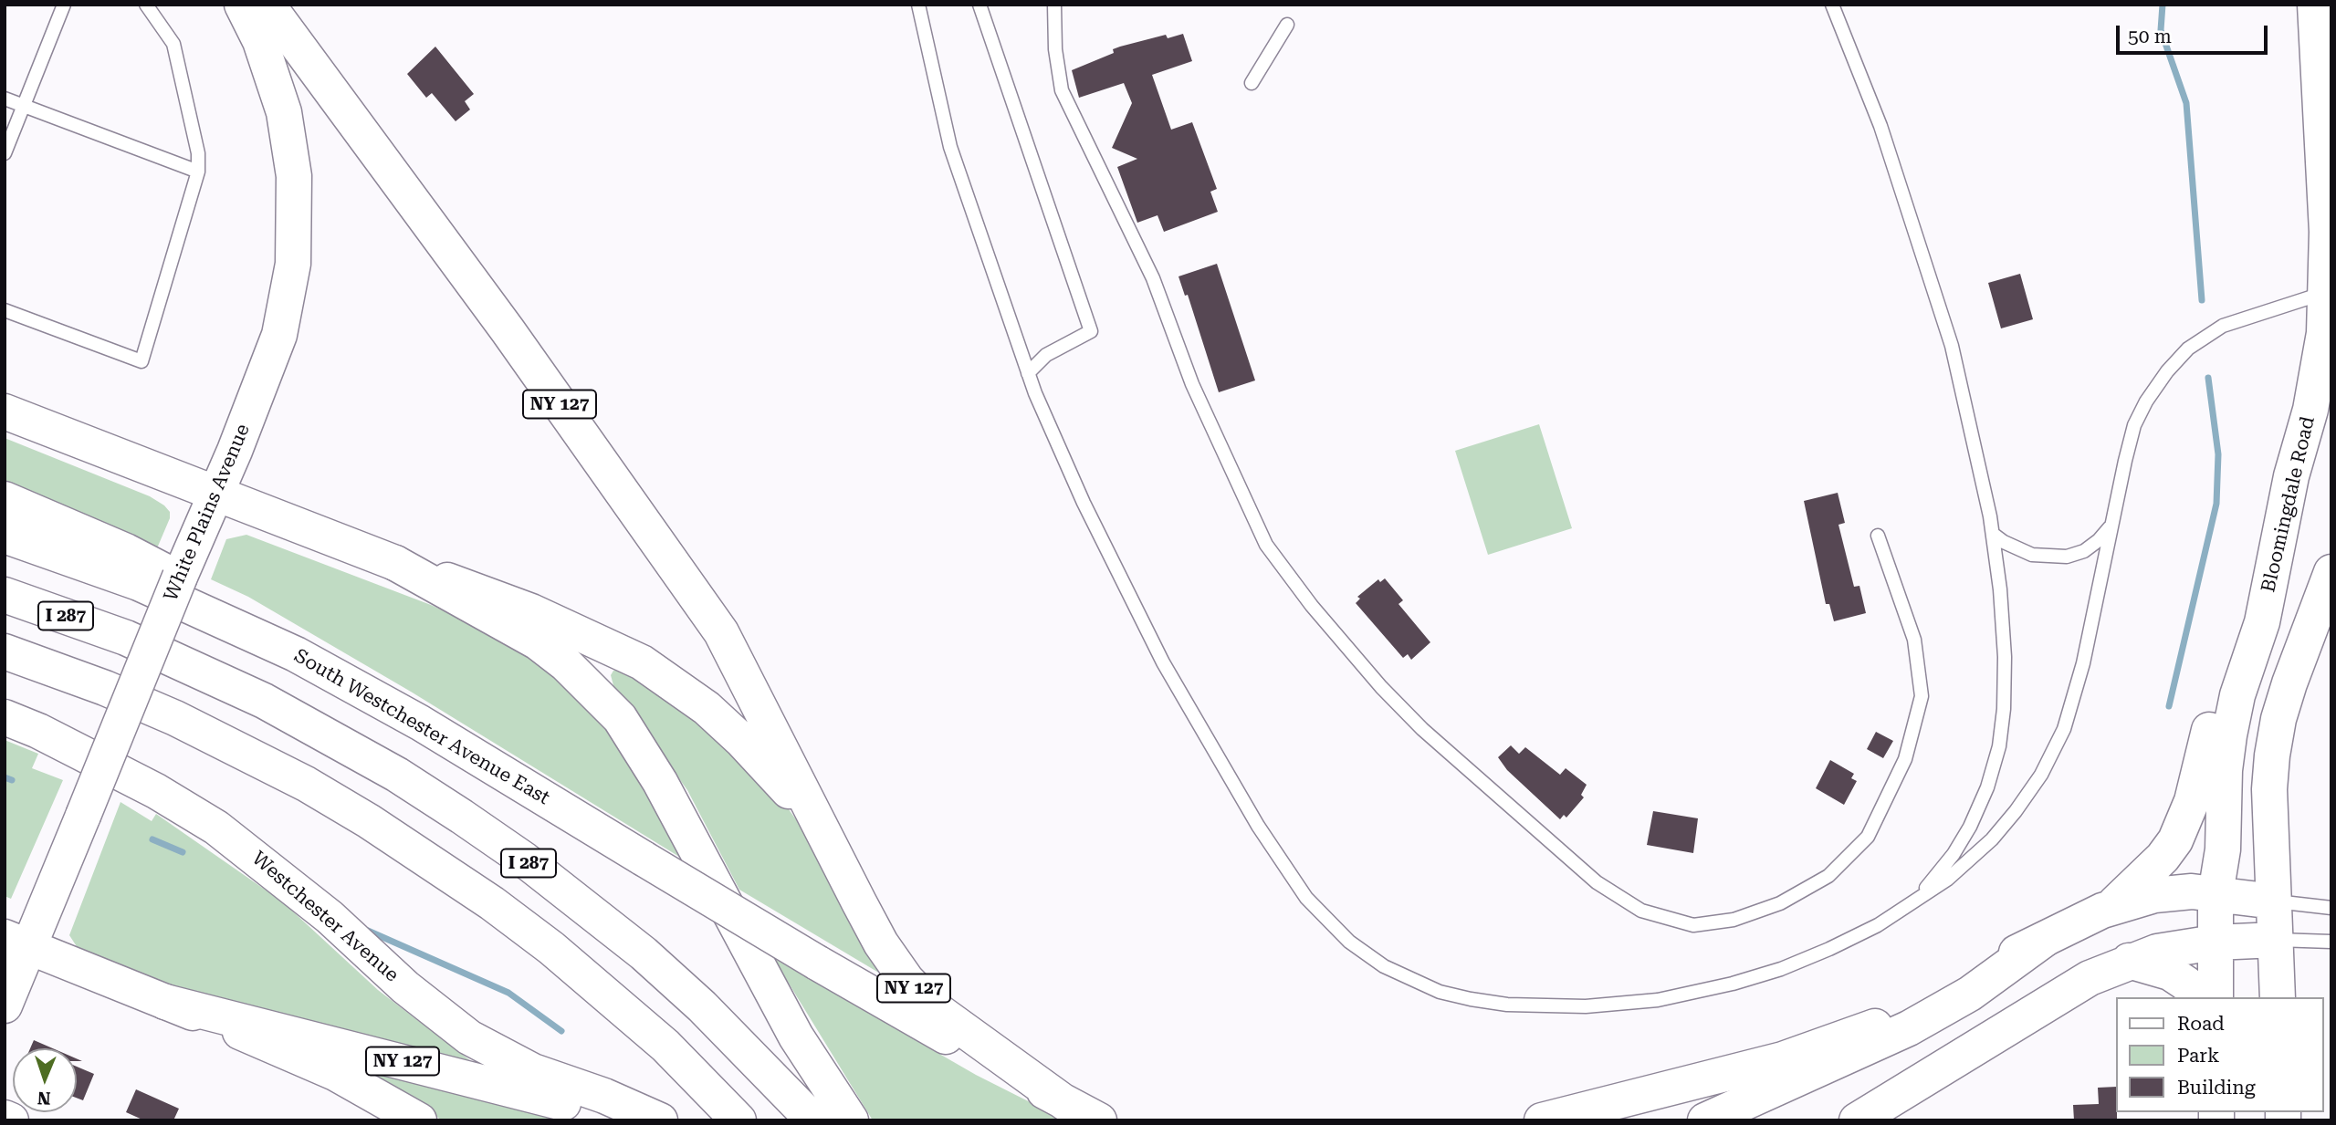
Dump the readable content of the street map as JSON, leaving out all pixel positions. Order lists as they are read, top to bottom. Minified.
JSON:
{"streets":{"main road":["NY 127","Bloomingdale Road","White Plains Avenue","I 287","South Westchester Avenue East","Westchester Avenue"]},"crossings":[["NY 127","White Plains Avenue"],["NY 127","South Westchester Avenue East"],["NY 127","Westchester Avenue"]],"legend":["Road","Park","Building"],"scale_bar":"50 m","north":"bottom"}
